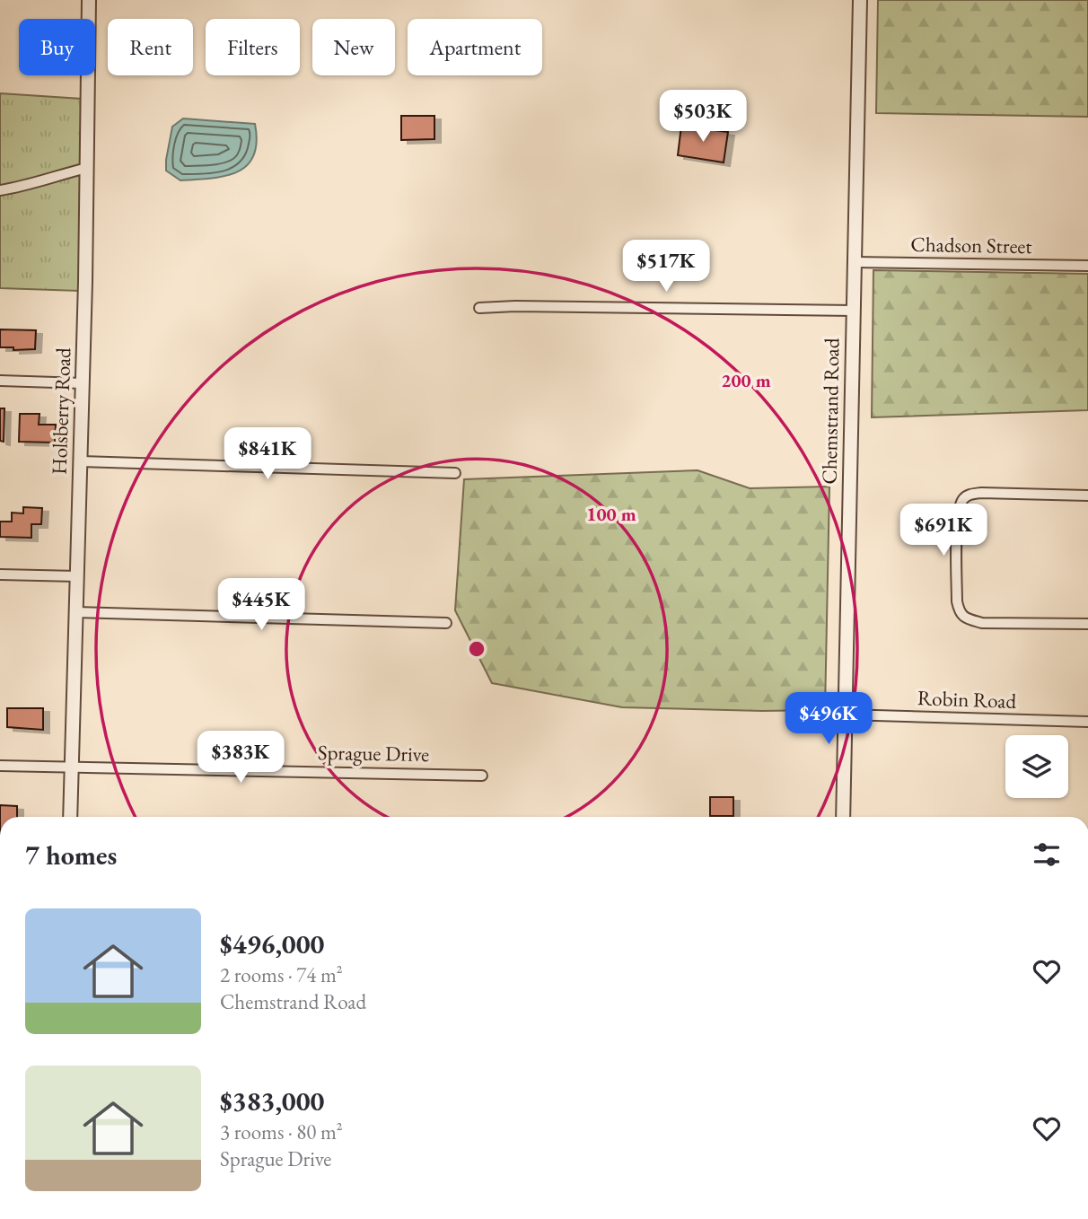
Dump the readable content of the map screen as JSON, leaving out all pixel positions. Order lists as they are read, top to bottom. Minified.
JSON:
{"streets":{"street":["Chadson Street","Holsberry Road","Chemstrand Road","Robin Road","Sprague Drive"]},"crossings":[["Chadson Street","Chemstrand Road"],["Holsberry Road","Sprague Drive"],["Chemstrand Road","Robin Road"]],"page":{"chip":["Buy","Rent","Filters","New","Apartment"],"price":["$503K","$517K","$841K","$691K","$445K","$496K","$383K"],"heading":"7 homes","list":[{"name":"$496,000","note":"2 rooms · 74 m² · Chemstrand Road"},{"name":"$383,000","note":"3 rooms · 80 m² · Sprague Drive"}]},"rings":["200 m","100 m"]}
